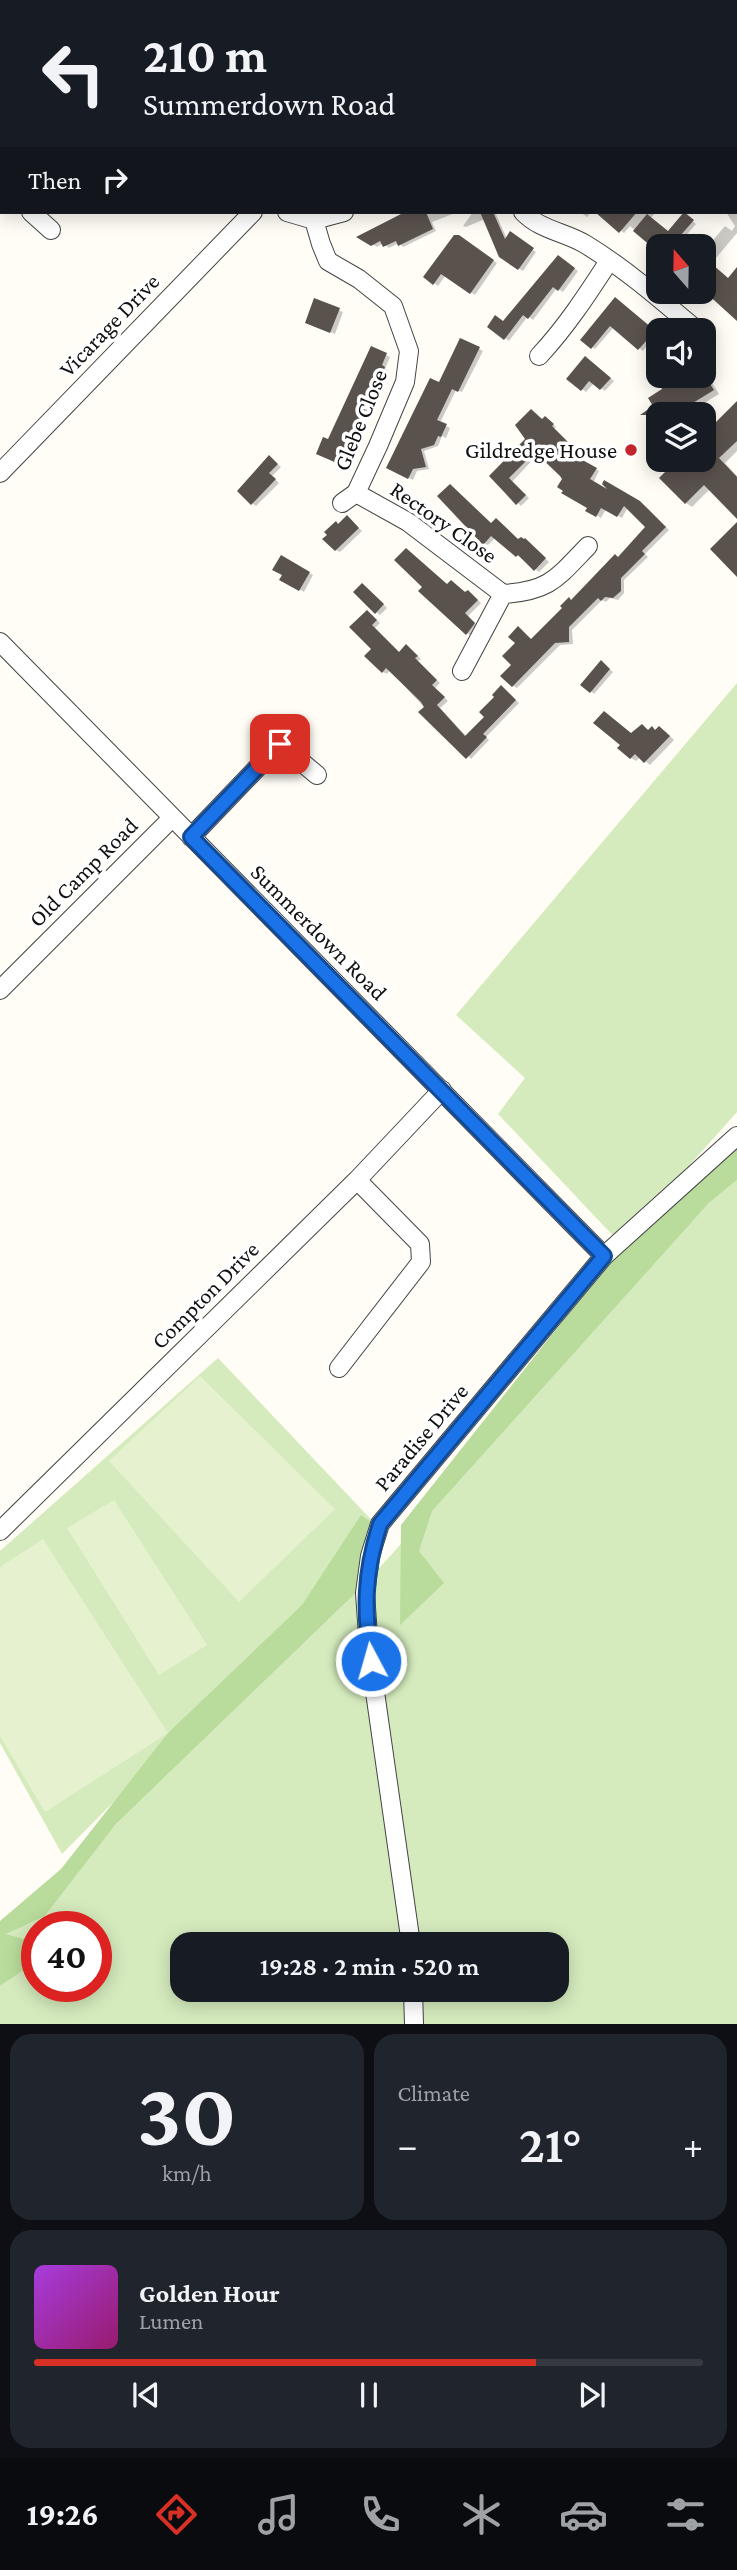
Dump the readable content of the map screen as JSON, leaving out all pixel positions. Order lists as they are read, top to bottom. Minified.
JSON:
{"streets":{"street":["Vicarage Drive","Glebe Close","Rectory Close","Old Camp Road","Summerdown Road","Compton Drive","Paradise Drive"]},"crossings":[["Glebe Close","Rectory Close"],["Old Camp Road","Summerdown Road"],["Summerdown Road","Compton Drive"],["Summerdown Road","Paradise Drive"]],"places":["Gildredge House"],"north":"top","page":{"turn":["210 m","Summerdown Road"],"then":"Then","limit":"40","trip":"19:28 · 2 min · 520 m","tile":[["30","km/h"],"Climate"],"heat":["−","21°","+"],"song":["Golden Hour","Lumen"],"tabs":"19:26"}}
